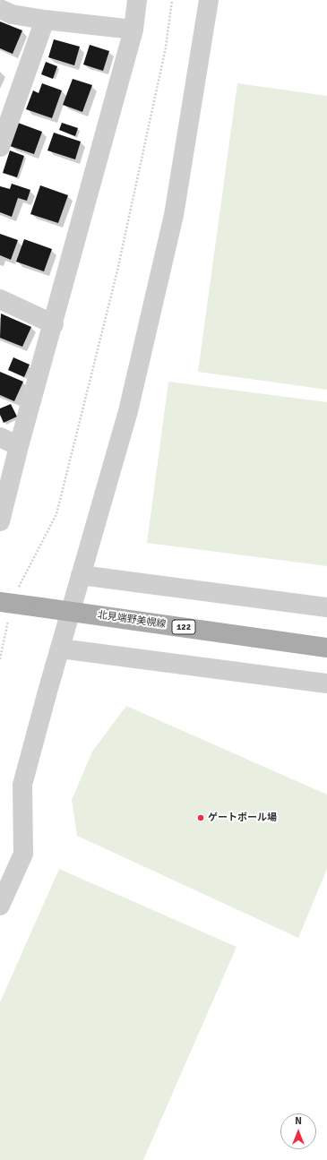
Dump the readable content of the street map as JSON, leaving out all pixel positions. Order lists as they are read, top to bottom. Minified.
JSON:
{"streets":{"main road":["北見端野美幌線","122"]},"places":["ゲートボール場"],"north":"top"}
